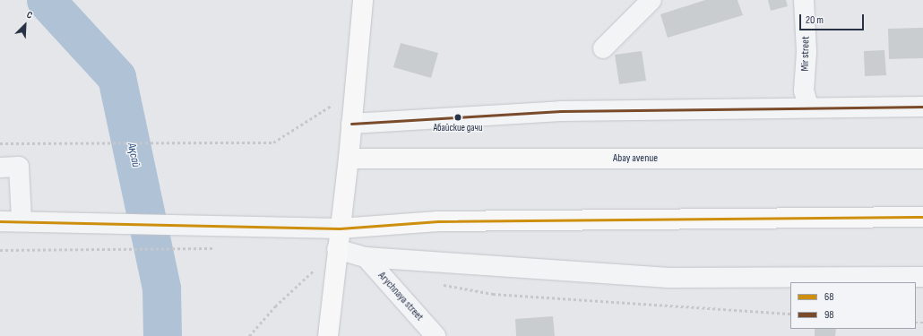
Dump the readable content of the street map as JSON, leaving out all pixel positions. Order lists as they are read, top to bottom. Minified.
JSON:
{"streets":{"main road":["Abay avenue"],"street":["Mir street","Arychnaya street"]},"water":["Ақсай"],"places":["Абайские дачи"],"lines":["transit line 98","transit line 68"],"legend":["68","98"],"scale_bar":"20 m","north":"top right"}
